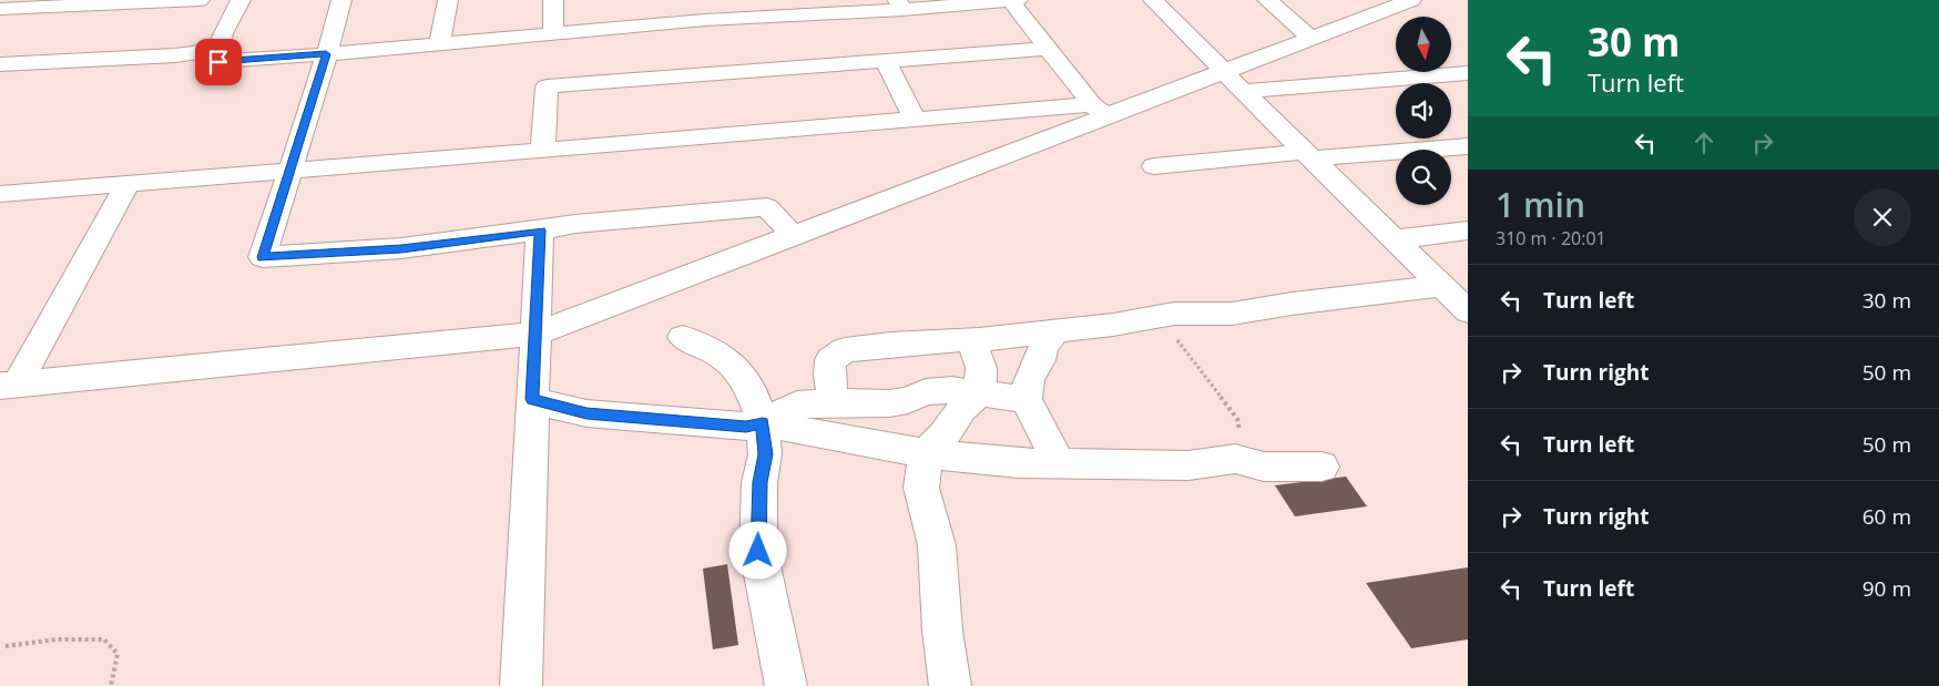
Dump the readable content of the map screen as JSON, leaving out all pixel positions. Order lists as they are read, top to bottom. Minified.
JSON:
{"north":"bottom","page":{"turn":["30 m","Turn left"],"heading":["1 min","310 m · 20:01"],"list":[{"name":"Turn left","value":"30 m"},{"name":"Turn right","value":"50 m"},{"name":"Turn left","value":"50 m"},{"name":"Turn right","value":"60 m"},{"name":"Turn left","value":"90 m"}]}}
